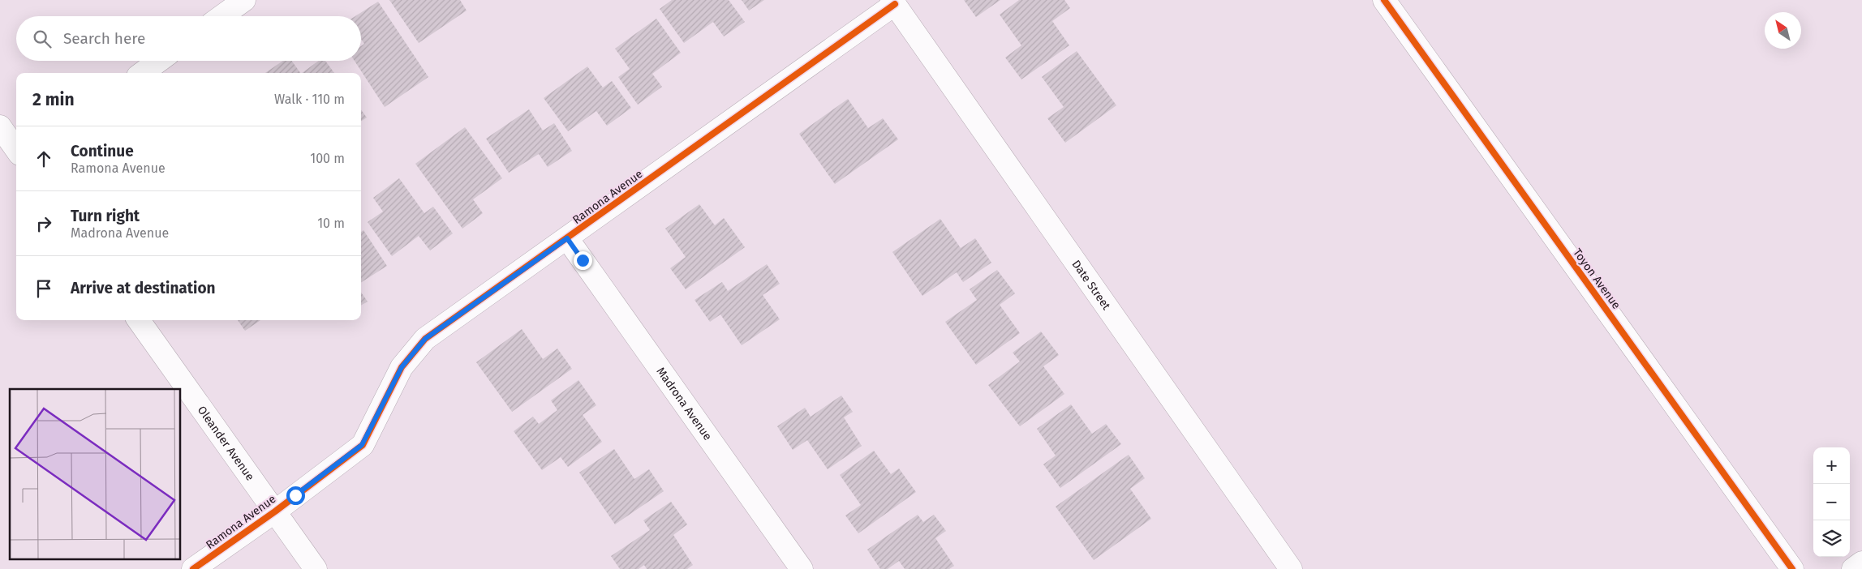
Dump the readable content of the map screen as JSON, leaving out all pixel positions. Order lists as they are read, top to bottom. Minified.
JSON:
{"streets":{"street":["Ramona Avenue","Toyon Avenue","Date Street","Madrona Avenue","Oleander Avenue"]},"crossings":[["Ramona Avenue","Date Street"],["Ramona Avenue","Madrona Avenue"],["Ramona Avenue","Oleander Avenue"]],"north":"top left","page":{"search":"Search here","heading":["2 min","Walk · 110 m"],"list":[["Continue","Ramona Avenue","100 m"],["Turn right","Madrona Avenue","10 m"],"Arrive at destination"],"map_buttons":["+","−"]}}
